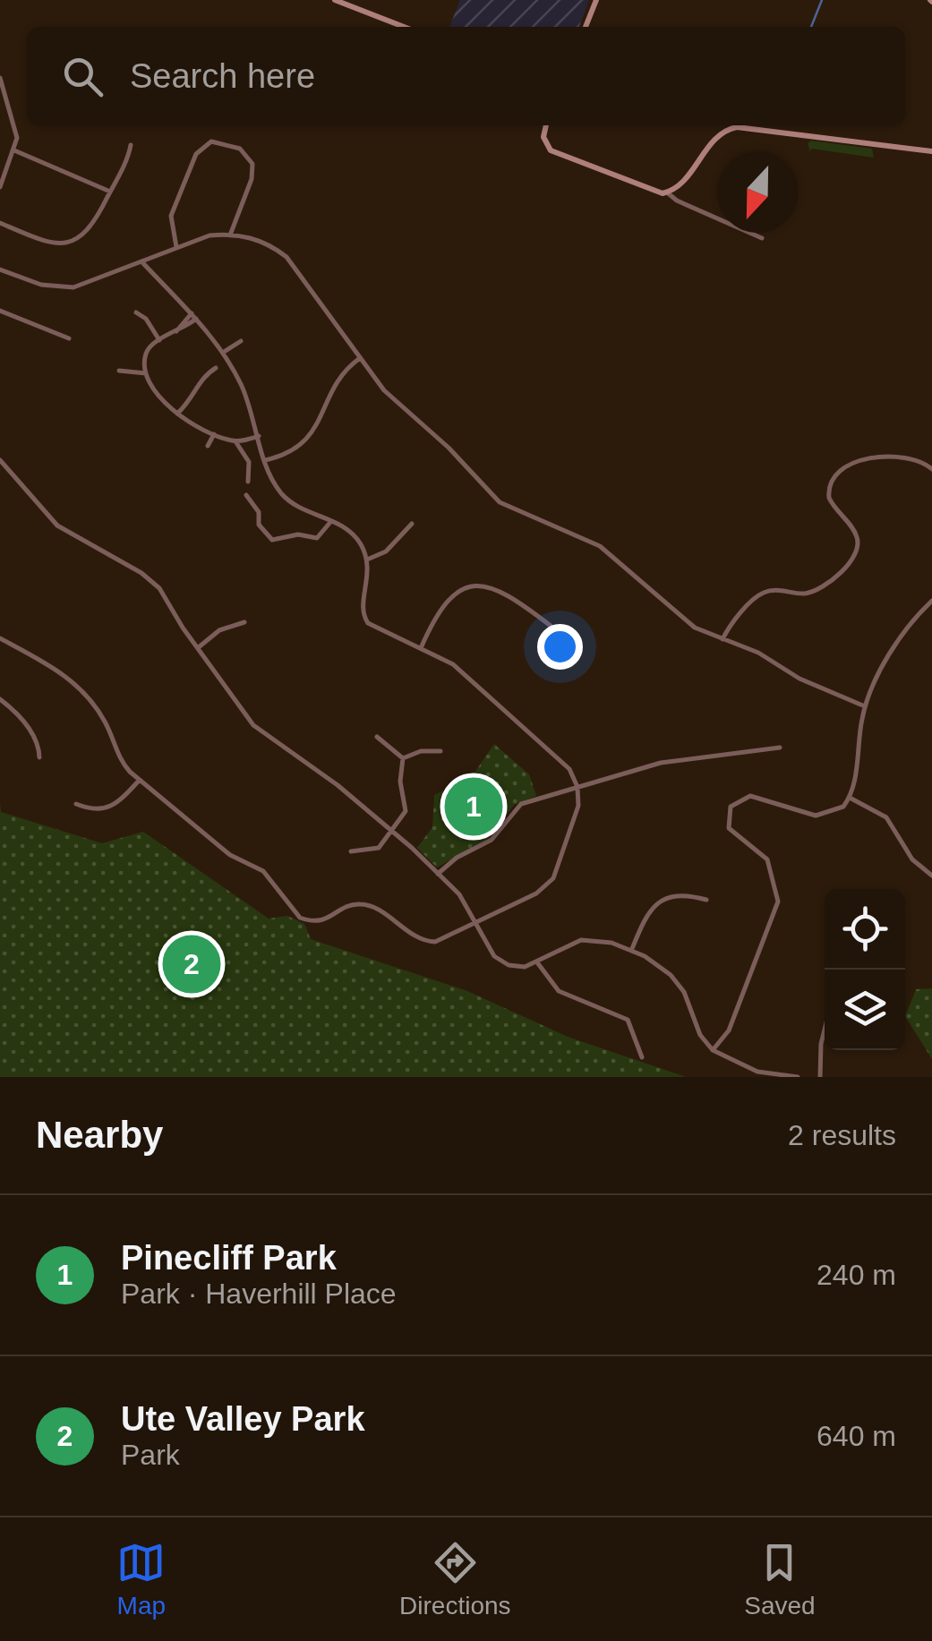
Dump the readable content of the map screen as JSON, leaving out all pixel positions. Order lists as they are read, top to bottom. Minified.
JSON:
{"north":"bottom","page":{"search":"Search here","pins":["1","2"],"heading":["Nearby","2 results"],"list":[{"mark":"1","name":"Pinecliff Park","note":"Park · Haverhill Place","value":"240 m"},{"mark":"2","name":"Ute Valley Park","note":"Park","value":"640 m"}],"nav":["Map","Directions","Saved"]}}
